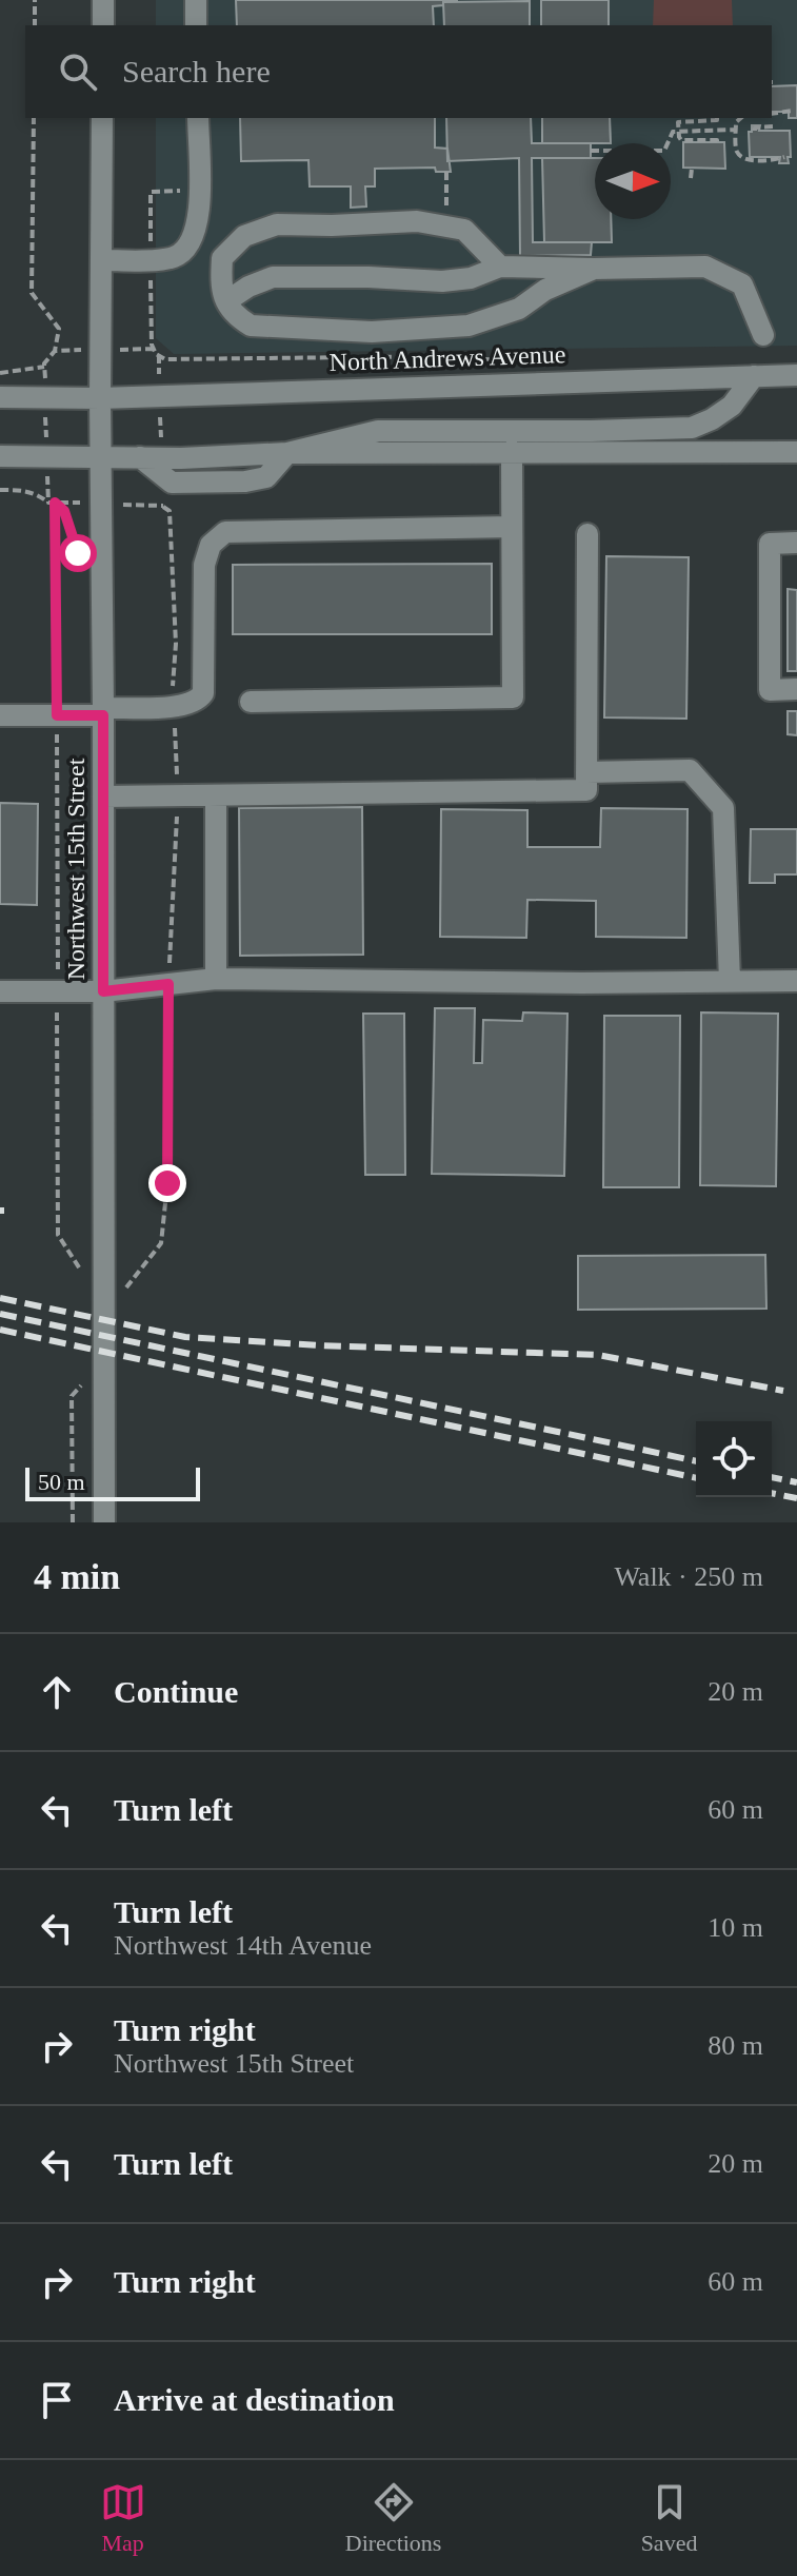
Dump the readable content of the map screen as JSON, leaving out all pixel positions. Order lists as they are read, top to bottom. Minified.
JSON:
{"streets":{"street":["North Andrews Avenue","Northwest 15th Street"]},"crossings":[["North Andrews Avenue","Northwest 15th Street"]],"scale_bar":"50 m","north":"right","page":{"search":"Search here","scale":"50 m","heading":["4 min","Walk · 250 m"],"list":[["Continue","20 m"],["Turn left","60 m"],["Turn left","Northwest 14th Avenue","10 m"],["Turn right","Northwest 15th Street","80 m"],["Turn left","20 m"],["Turn right","60 m"],"Arrive at destination"],"nav":["Map","Directions","Saved"]}}
